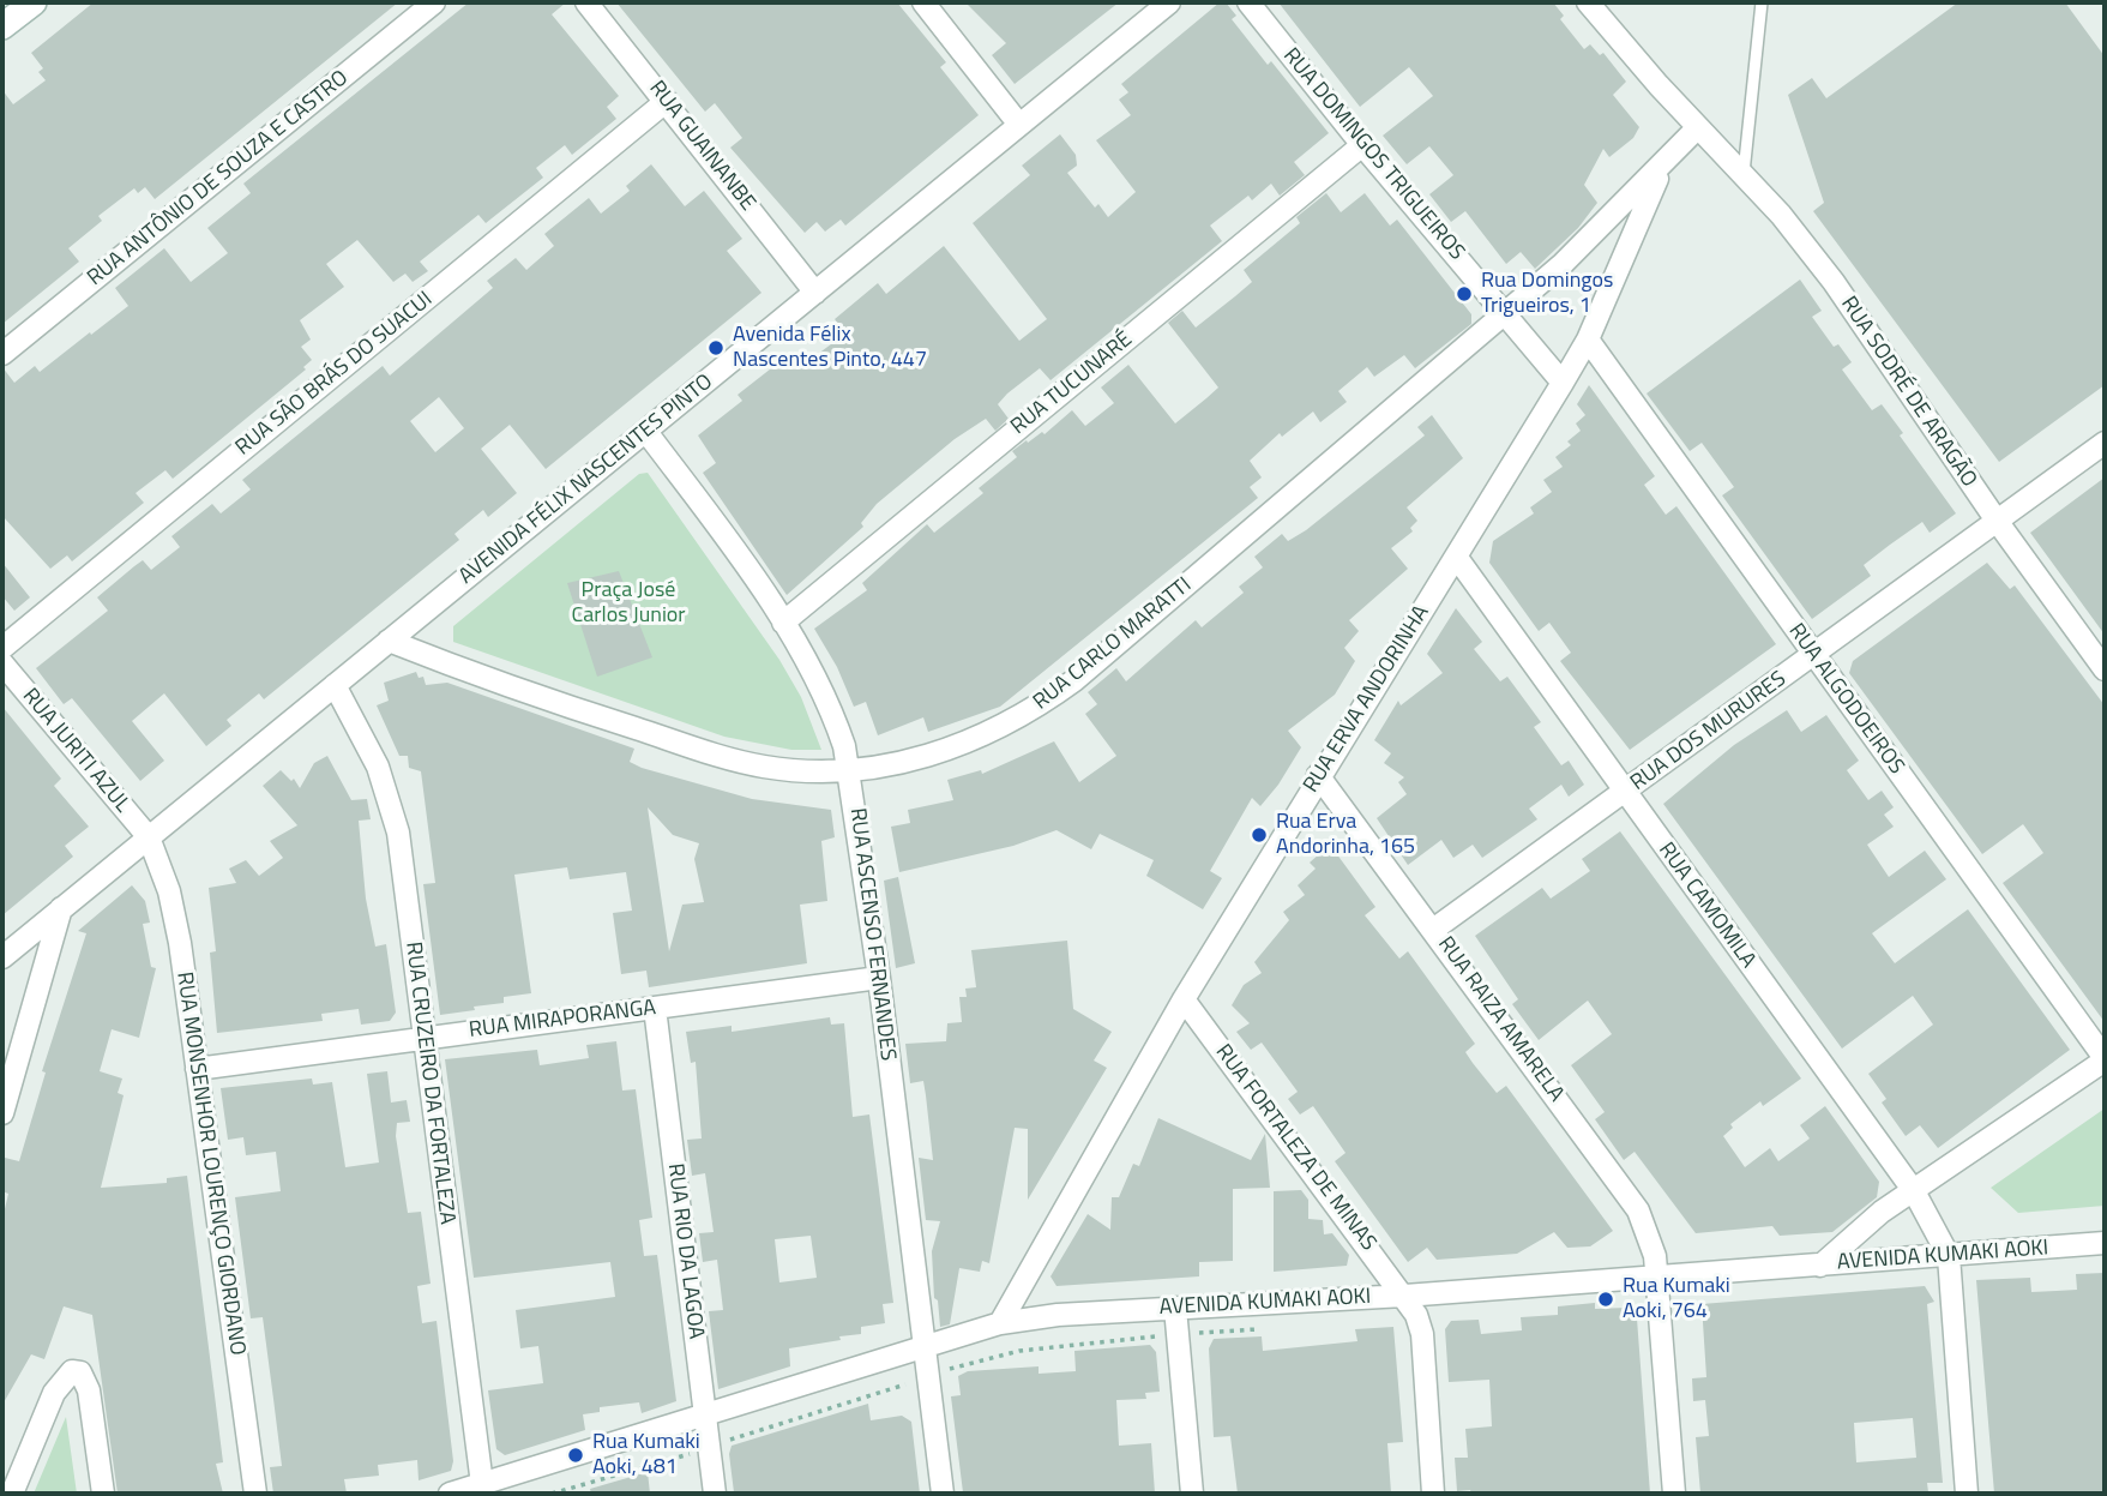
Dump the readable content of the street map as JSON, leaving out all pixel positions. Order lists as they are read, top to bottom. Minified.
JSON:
{"streets":{"street":["RUA GUAINANBE","RUA DOMINGOS TRIGUEIROS","RUA ANTÔNIO DE SOUZA E CASTRO","RUA SÃO BRÁS DO SUACUI","RUA TUCUNARÉ","RUA SODRÉ DE ARAGÃO","AVENIDA FÉLIX NASCENTES PINTO","RUA CARLO MARATTI","RUA ERVA ANDORINHA","RUA ALGODOEIROS","RUA DOS MURURES","RUA JURITI AZUL","RUA CAMOMILA","RUA ASCENSO FERNANDES","RUA MIRAPORANGA","RUA RAIZA AMARELA","RUA CRUZEIRO DA FORTALEZA","RUA FORTALEZA DE MINAS","RUA MONSENHOR LOURENÇO GIORDANO","RUA RIO DA LAGOA","AVENIDA KUMAKI AOKI"]},"crossings":[["RUA GUAINANBE","RUA SÃO BRÁS DO SUACUI"],["RUA GUAINANBE","AVENIDA FÉLIX NASCENTES PINTO"],["RUA DOMINGOS TRIGUEIROS","RUA TUCUNARÉ"],["RUA DOMINGOS TRIGUEIROS","RUA CARLO MARATTI"],["RUA DOMINGOS TRIGUEIROS","RUA ERVA ANDORINHA"],["RUA TUCUNARÉ","RUA ASCENSO FERNANDES"],["RUA SODRÉ DE ARAGÃO","RUA CARLO MARATTI"],["RUA SODRÉ DE ARAGÃO","RUA DOS MURURES"],["AVENIDA FÉLIX NASCENTES PINTO","RUA CARLO MARATTI"],["AVENIDA FÉLIX NASCENTES PINTO","RUA JURITI AZUL"],["AVENIDA FÉLIX NASCENTES PINTO","RUA ASCENSO FERNANDES"],["AVENIDA FÉLIX NASCENTES PINTO","RUA CRUZEIRO DA FORTALEZA"],["AVENIDA FÉLIX NASCENTES PINTO","RUA MONSENHOR LOURENÇO GIORDANO"],["RUA CARLO MARATTI","RUA ERVA ANDORINHA"],["RUA CARLO MARATTI","RUA ASCENSO FERNANDES"],["RUA ERVA ANDORINHA","RUA ALGODOEIROS"],["RUA ERVA ANDORINHA","RUA CAMOMILA"],["RUA ERVA ANDORINHA","RUA RAIZA AMARELA"],["RUA ERVA ANDORINHA","RUA FORTALEZA DE MINAS"],["RUA ERVA ANDORINHA","AVENIDA KUMAKI AOKI"],["RUA ALGODOEIROS","RUA DOS MURURES"],["RUA DOS MURURES","RUA CAMOMILA"],["RUA DOS MURURES","RUA RAIZA AMARELA"],["RUA JURITI AZUL","RUA MONSENHOR LOURENÇO GIORDANO"],["RUA CAMOMILA","AVENIDA KUMAKI AOKI"],["RUA ASCENSO FERNANDES","RUA MIRAPORANGA"],["RUA ASCENSO FERNANDES","AVENIDA KUMAKI AOKI"],["RUA MIRAPORANGA","RUA CRUZEIRO DA FORTALEZA"],["RUA MIRAPORANGA","RUA MONSENHOR LOURENÇO GIORDANO"],["RUA MIRAPORANGA","RUA RIO DA LAGOA"],["RUA RAIZA AMARELA","AVENIDA KUMAKI AOKI"],["RUA CRUZEIRO DA FORTALEZA","AVENIDA KUMAKI AOKI"],["RUA FORTALEZA DE MINAS","AVENIDA KUMAKI AOKI"],["RUA RIO DA LAGOA","AVENIDA KUMAKI AOKI"]],"parks":["Praça José Carlos Junior"],"places":["Rua Domingos Trigueiros, 1","Avenida Félix Nascentes Pinto, 447","Rua Erva Andorinha, 165","Rua Kumaki Aoki, 764","Rua Kumaki Aoki, 481"]}
